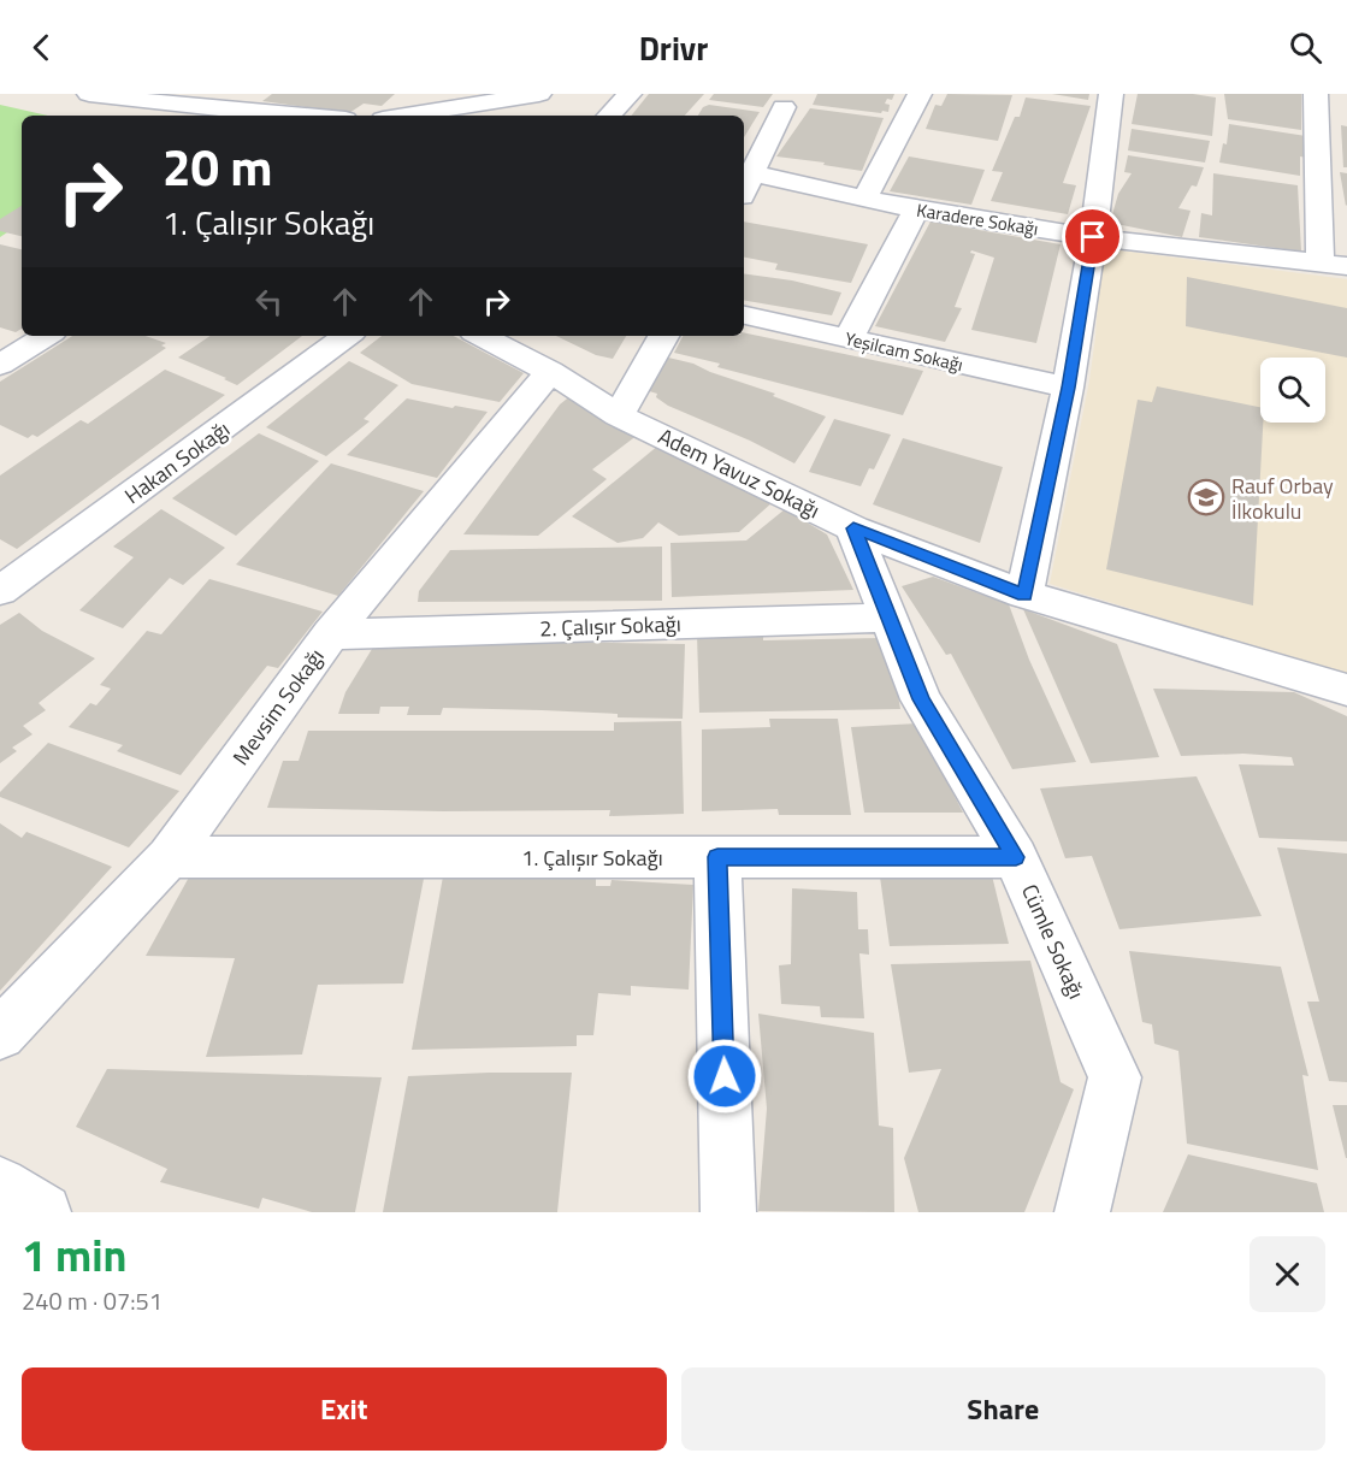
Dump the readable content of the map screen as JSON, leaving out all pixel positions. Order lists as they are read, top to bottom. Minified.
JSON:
{"streets":{"street":["Karadere Sokağı","Yeşilcam Sokağı","Hakan Sokağı","Adem Yavuz Sokağı","2. Çalışır Sokağı","Mevsim Sokağı","1. Çalışır Sokağı","Cümle Sokağı"]},"crossings":[["Adem Yavuz Sokağı","Mevsim Sokağı"],["Adem Yavuz Sokağı","Cümle Sokağı"],["2. Çalışır Sokağı","Mevsim Sokağı"],["2. Çalışır Sokağı","Cümle Sokağı"],["Mevsim Sokağı","1. Çalışır Sokağı"],["1. Çalışır Sokağı","Cümle Sokağı"]],"places":{"school or university":["Rauf Orbay İlkokulu"]},"page":{"header":"Drivr","turn":["20 m","1. Çalışır Sokağı"],"heading":["1 min","240 m · 07:51"],"buttons":["Exit","Share"]}}
